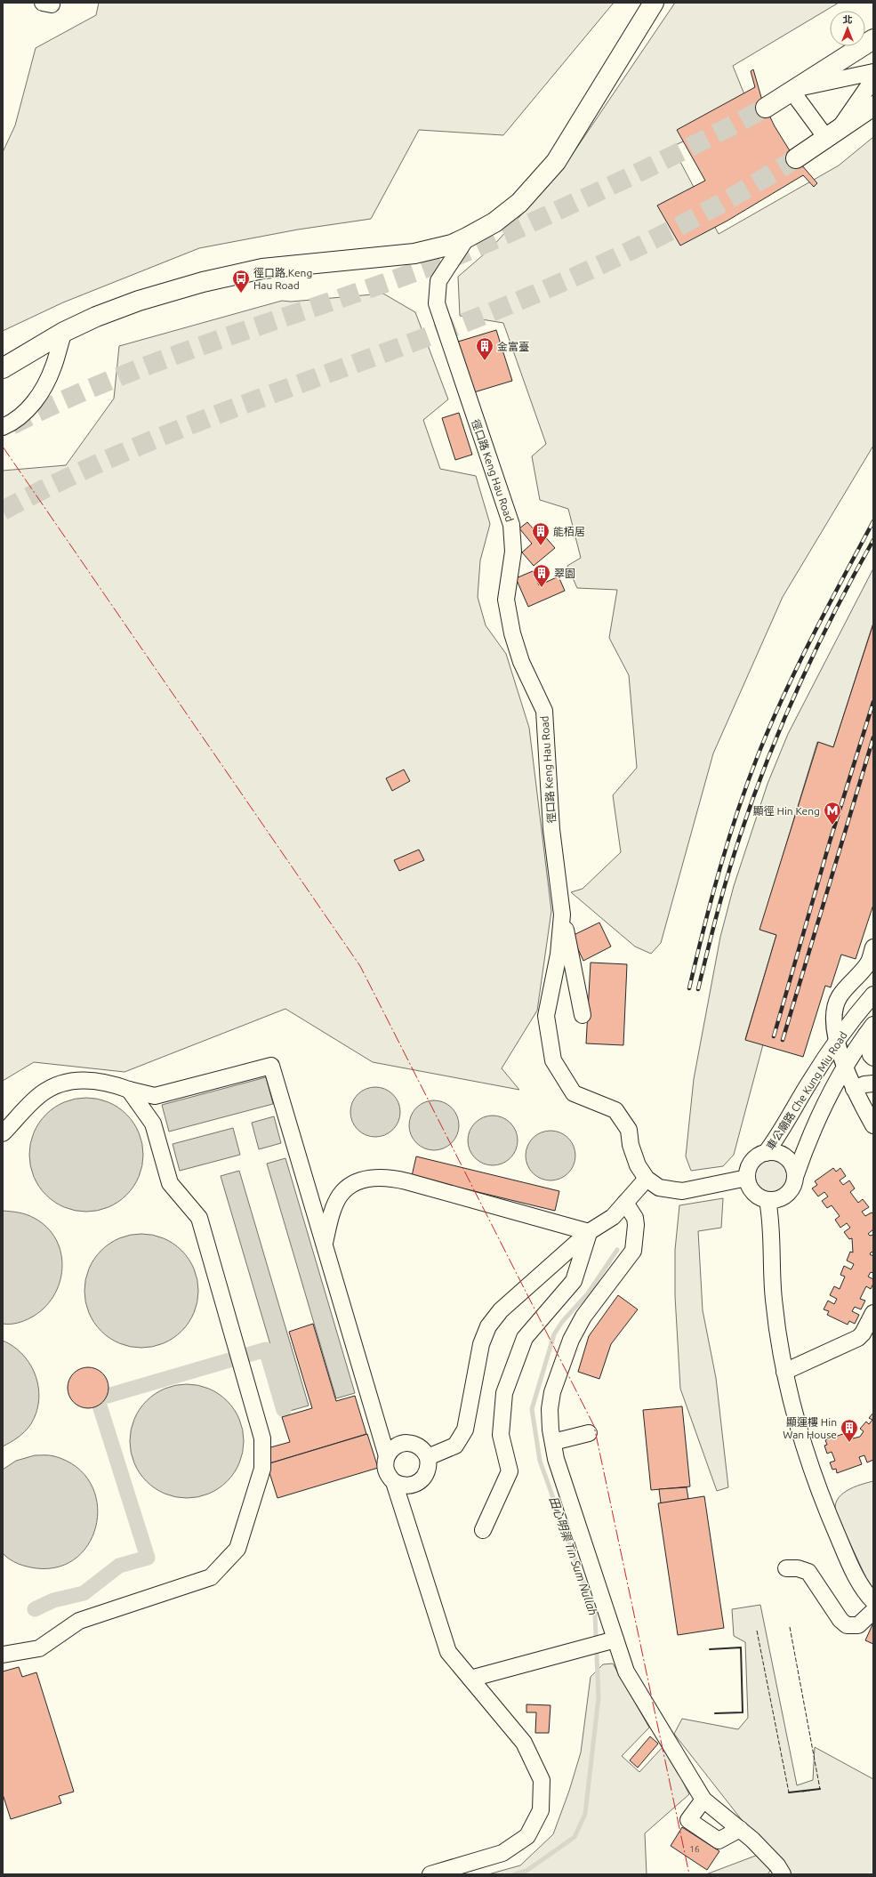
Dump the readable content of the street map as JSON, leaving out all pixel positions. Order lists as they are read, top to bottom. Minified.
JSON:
{"streets":{"street":["徑口路 Keng Hau Road","車公廟路 Che Kung Miu Road"]},"crossings":[["徑口路 Keng Hau Road","車公廟路 Che Kung Miu Road"]],"water":["田心明渠 Tin Sum Nullah"],"places":{"bus stop":["徑口路 Keng Hau Road"],"building":["金富臺","能栢居","翠園","顯運樓 Hin Wan House"],"metro station":["顯徑 Hin Keng"]},"house_numbers":["16"],"north":"top"}
